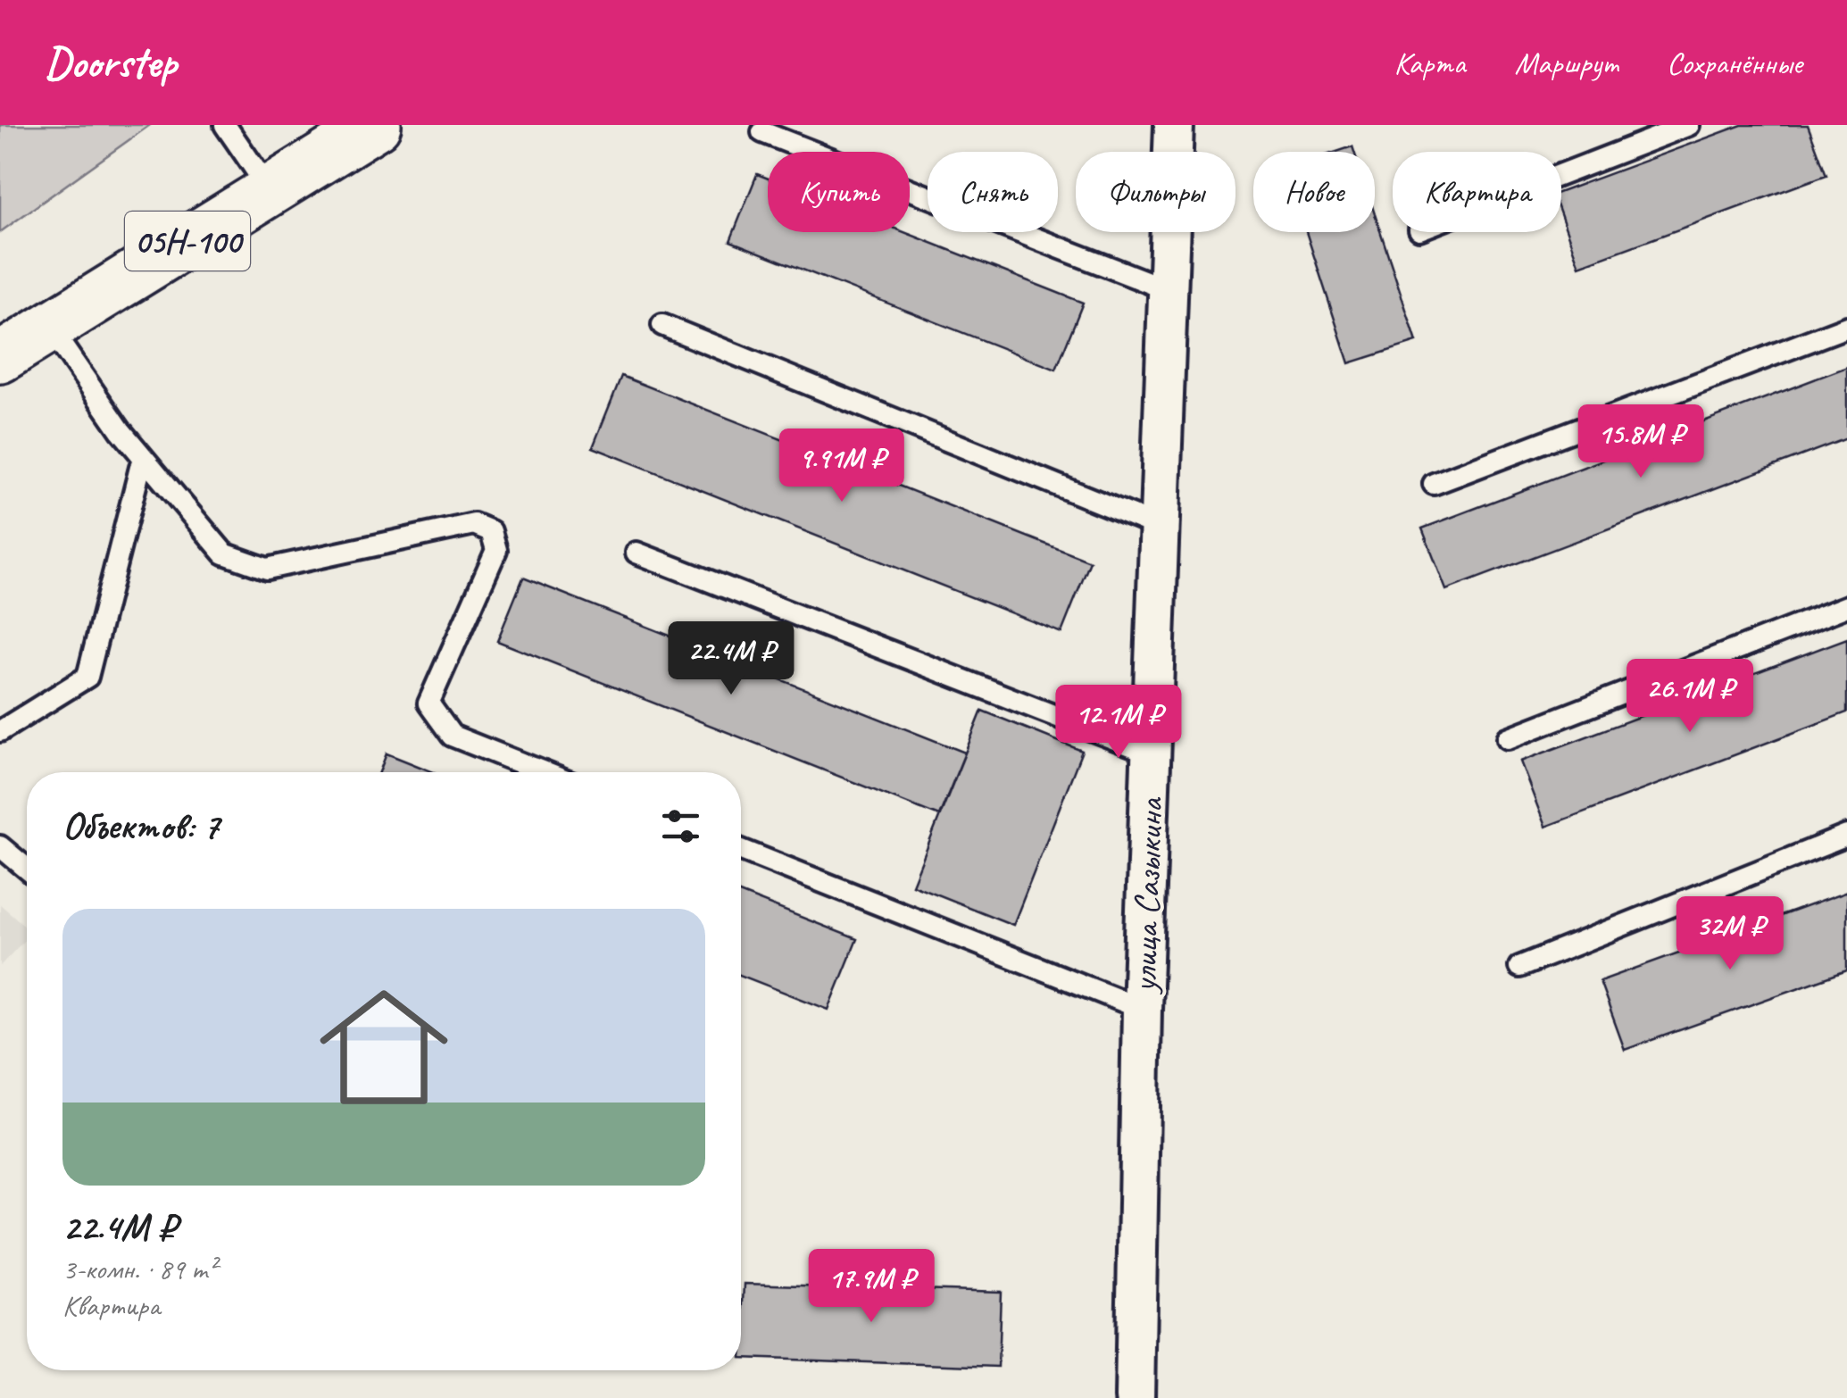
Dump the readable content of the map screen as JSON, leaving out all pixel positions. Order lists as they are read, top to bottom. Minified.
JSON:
{"streets":{"main road":["05Н-100"],"street":["улица Сазыкина"]},"page":{"header":"Doorstep","nav":["Карта","Маршрут","Сохранённые"],"chip":["Купить","Снять","Фильтры","Новое","Квартира"],"price":["15.8M ₽","9.91M ₽","22.4M ₽","26.1M ₽","12.1M ₽","32M ₽","17.9M ₽"],"heading":"Объектов: 7","list":[{"name":"22.4M ₽","note":"3-комн. · 89 m² · Квартира"}]}}
